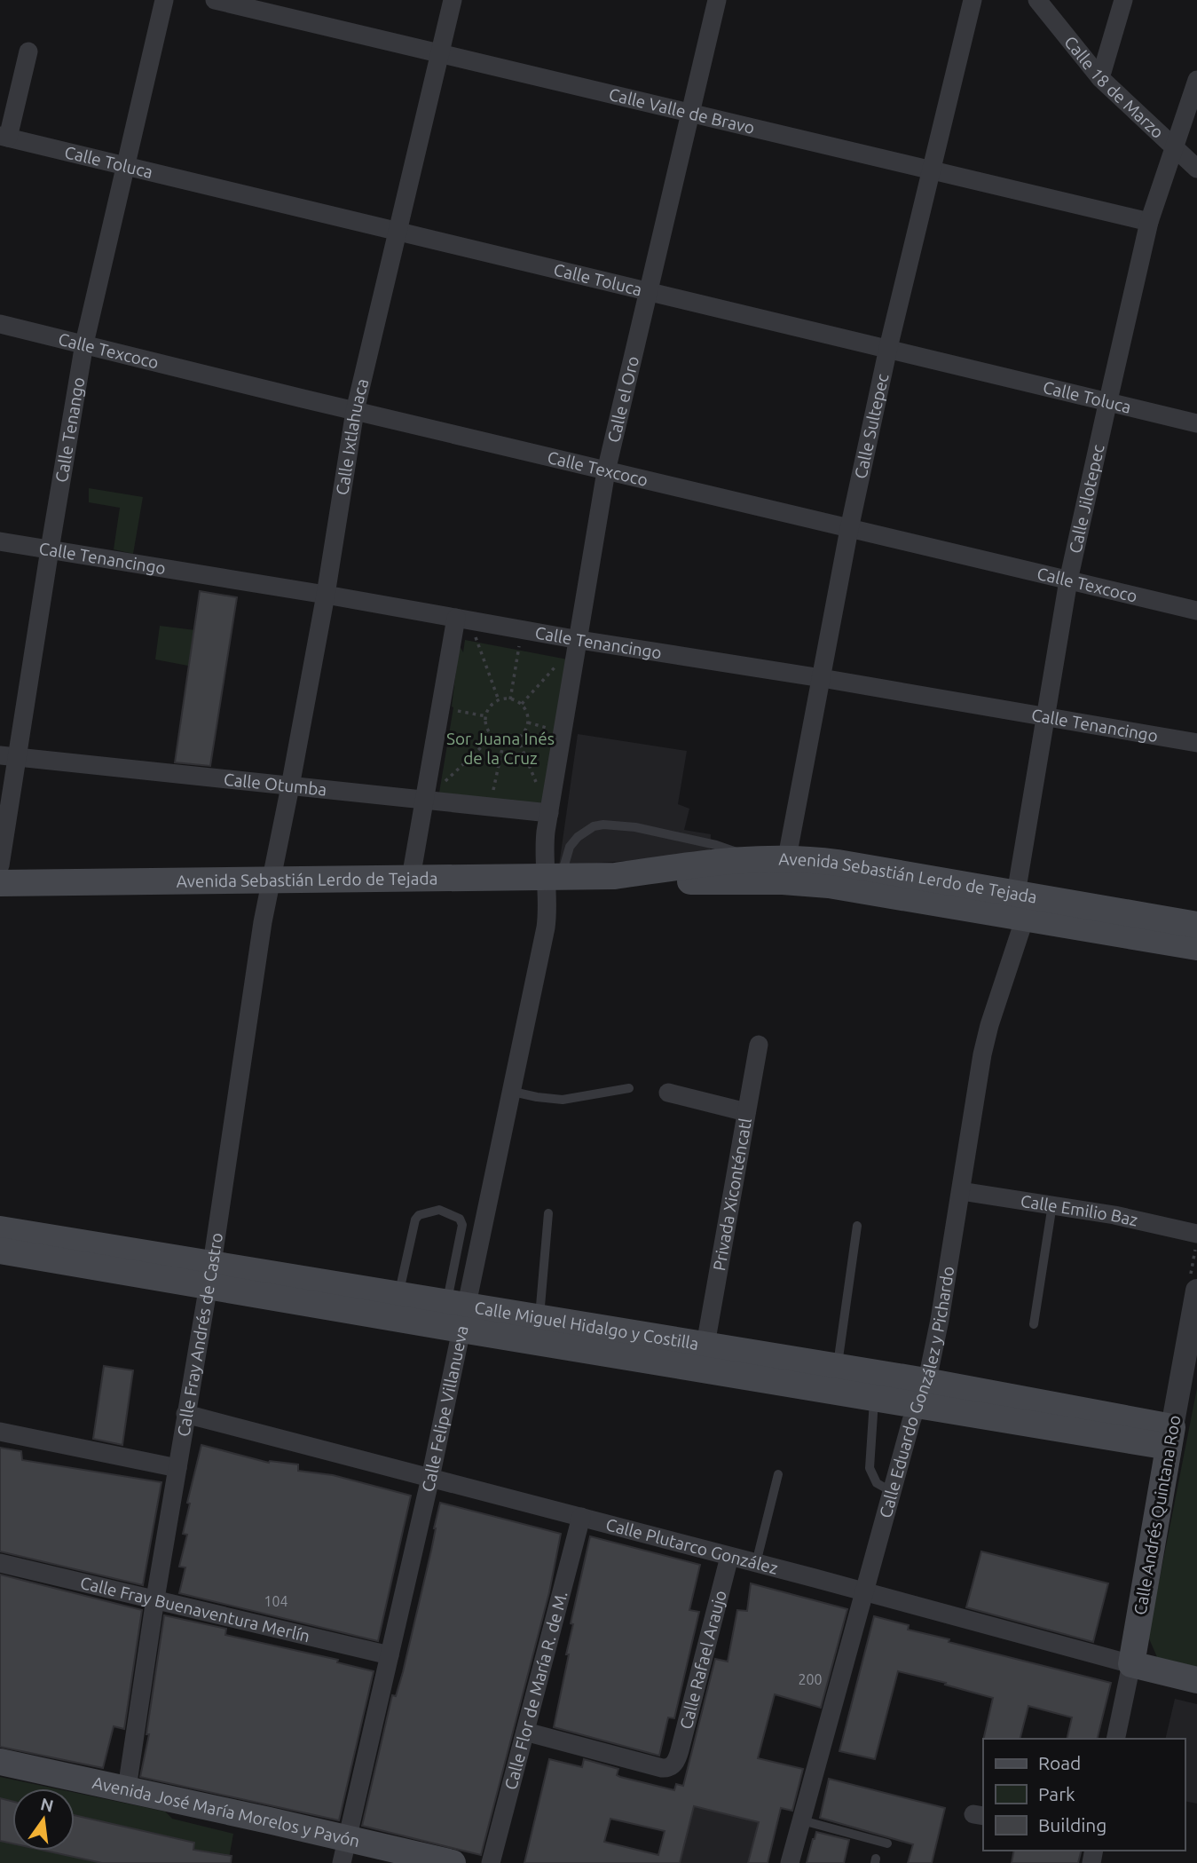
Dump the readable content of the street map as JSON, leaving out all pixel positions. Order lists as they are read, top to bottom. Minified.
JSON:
{"streets":{"main road":["Avenida Sebastián Lerdo de Tejada","Calle Miguel Hidalgo y Costilla","Calle Andrés Quintana Roo","Calle Plutarco González","Avenida José María Morelos y Pavón"],"street":["Calle 18 de Marzo","Calle Valle de Bravo","Calle Toluca","Calle Texcoco","Calle el Oro","Calle Sultepec","Calle Tenango","Calle Ixtlahuaca","Calle Jilotepec","Calle Tenancingo","Calle Otumba","Privada Xiconténcatl","Calle Emilio Baz","Calle Fray Andrés de Castro","Calle Eduardo González y Pichardo","Calle Felipe Villanueva","Calle Fray Buenaventura Merlín","Calle Rafael Araujo","Calle Flor de María R. de M."]},"crossings":[["Calle 18 de Marzo","Calle Jilotepec"],["Calle Valle de Bravo","Calle el Oro"],["Calle Valle de Bravo","Calle Sultepec"],["Calle Valle de Bravo","Calle Ixtlahuaca"],["Calle Valle de Bravo","Calle Jilotepec"],["Calle Toluca","Calle el Oro"],["Calle Toluca","Calle Sultepec"],["Calle Toluca","Calle Tenango"],["Calle Toluca","Calle Ixtlahuaca"],["Calle Toluca","Calle Jilotepec"],["Calle Texcoco","Calle el Oro"],["Calle Texcoco","Calle Sultepec"],["Calle Texcoco","Calle Tenango"],["Calle Texcoco","Calle Ixtlahuaca"],["Calle Texcoco","Calle Jilotepec"],["Calle el Oro","Calle Tenancingo"],["Calle el Oro","Calle Otumba"],["Calle el Oro","Avenida Sebastián Lerdo de Tejada"],["Calle el Oro","Calle Felipe Villanueva"],["Calle Sultepec","Calle Tenancingo"],["Calle Sultepec","Avenida Sebastián Lerdo de Tejada"],["Calle Tenango","Calle Tenancingo"],["Calle Tenango","Calle Otumba"],["Calle Ixtlahuaca","Calle Tenancingo"],["Calle Ixtlahuaca","Calle Otumba"],["Calle Ixtlahuaca","Avenida Sebastián Lerdo de Tejada"],["Calle Ixtlahuaca","Calle Fray Andrés de Castro"],["Calle Jilotepec","Calle Tenancingo"],["Calle Jilotepec","Avenida Sebastián Lerdo de Tejada"],["Avenida Sebastián Lerdo de Tejada","Calle Fray Andrés de Castro"],["Avenida Sebastián Lerdo de Tejada","Calle Eduardo González y Pichardo"],["Avenida Sebastián Lerdo de Tejada","Calle Felipe Villanueva"],["Privada Xiconténcatl","Calle Miguel Hidalgo y Costilla"],["Calle Emilio Baz","Calle Eduardo González y Pichardo"],["Calle Miguel Hidalgo y Costilla","Calle Fray Andrés de Castro"],["Calle Miguel Hidalgo y Costilla","Calle Eduardo González y Pichardo"],["Calle Miguel Hidalgo y Costilla","Calle Felipe Villanueva"],["Calle Miguel Hidalgo y Costilla","Calle Andrés Quintana Roo"],["Calle Fray Andrés de Castro","Calle Plutarco González"],["Calle Fray Andrés de Castro","Calle Fray Buenaventura Merlín"],["Calle Fray Andrés de Castro","Avenida José María Morelos y Pavón"],["Calle Eduardo González y Pichardo","Calle Plutarco González"],["Calle Felipe Villanueva","Calle Plutarco González"],["Calle Felipe Villanueva","Calle Fray Buenaventura Merlín"],["Calle Felipe Villanueva","Avenida José María Morelos y Pavón"],["Calle Andrés Quintana Roo","Calle Plutarco González"],["Calle Plutarco González","Calle Rafael Araujo"],["Calle Plutarco González","Calle Flor de María R. de M."],["Calle Rafael Araujo","Calle Flor de María R. de M."]],"parks":["Sor Juana Inés de la Cruz"],"house_numbers":["104","200"],"legend":["Road","Park","Building"],"north":"top"}
